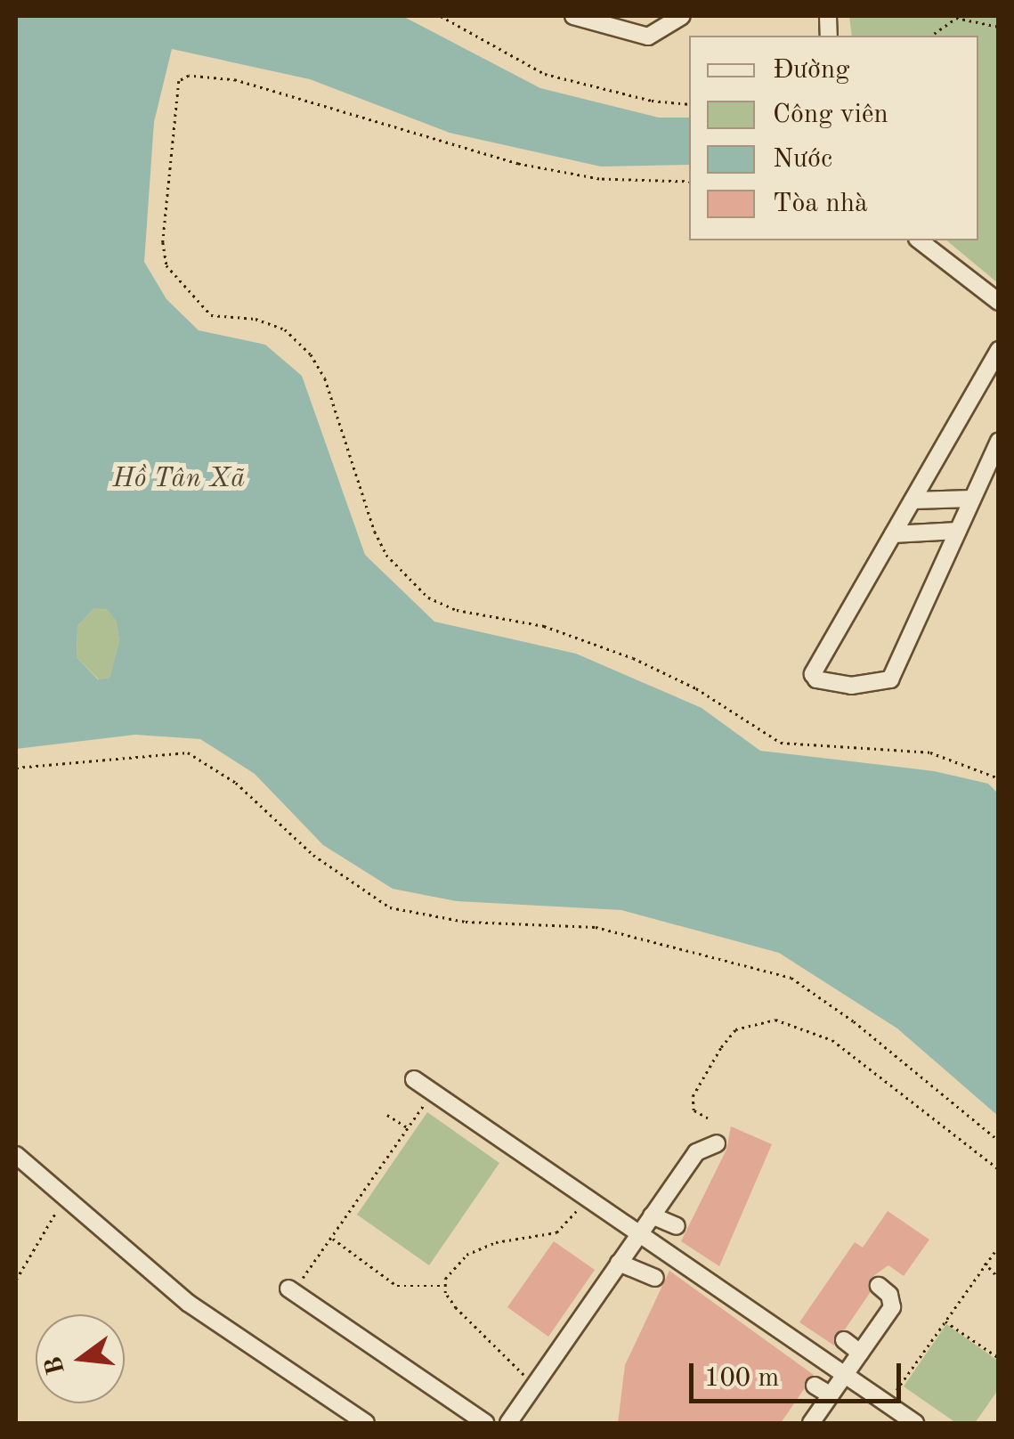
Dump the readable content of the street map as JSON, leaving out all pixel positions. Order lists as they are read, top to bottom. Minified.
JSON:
{"water":["Hồ Tân Xã"],"legend":["Đường","Công viên","Nước","Tòa nhà"],"scale_bar":"100 m","north":"left"}
